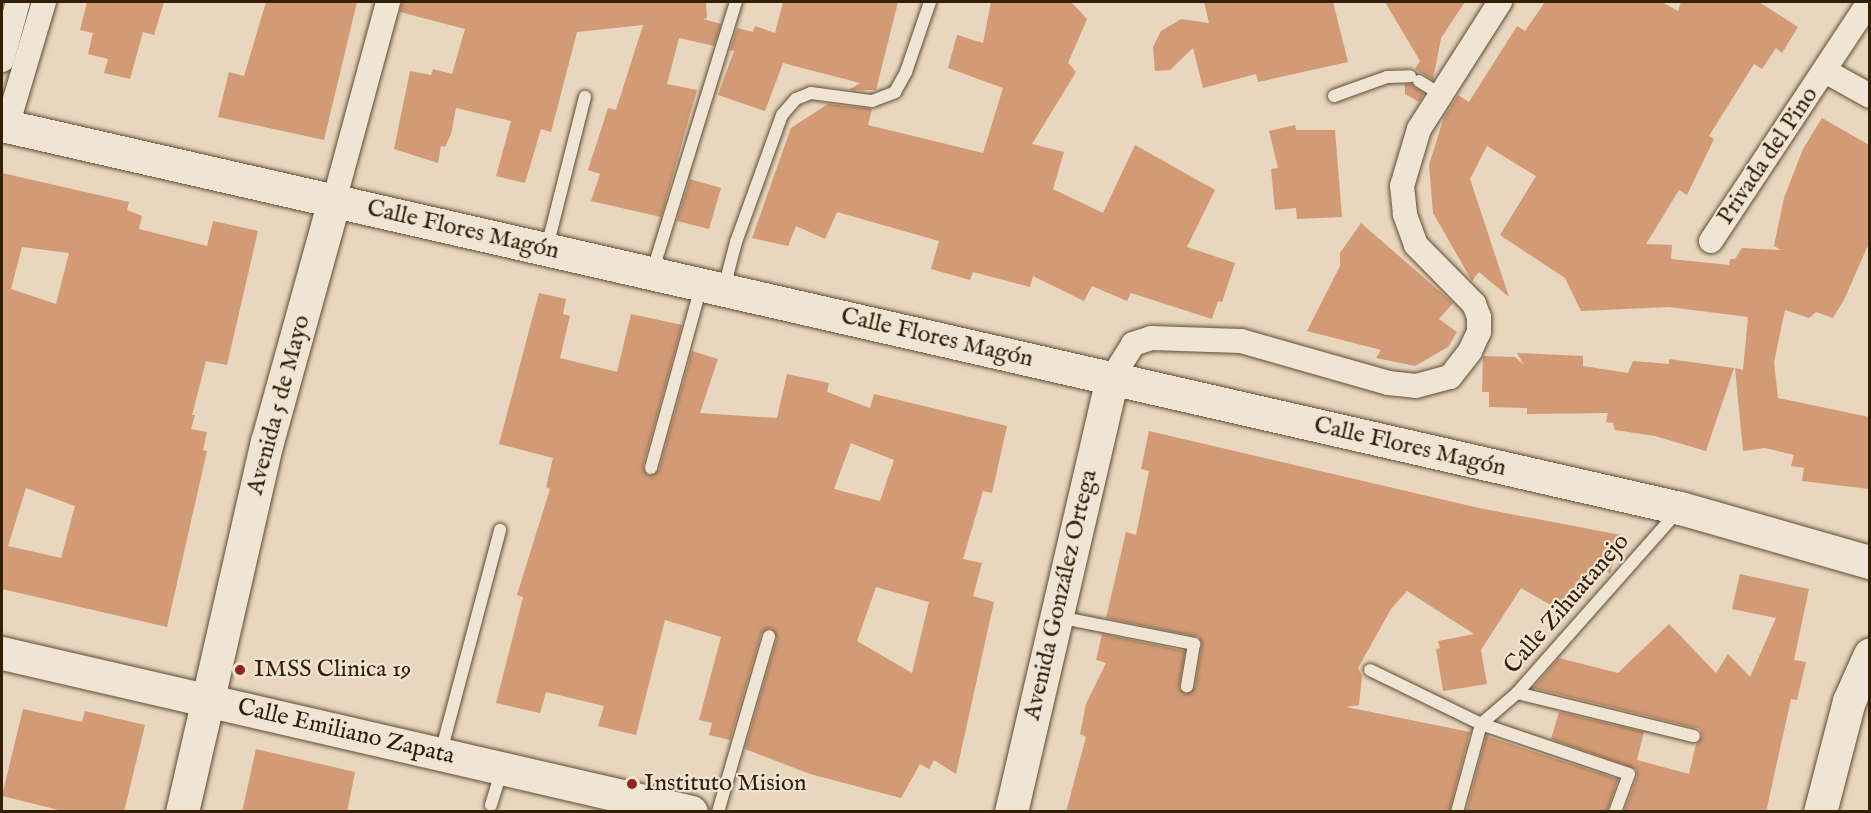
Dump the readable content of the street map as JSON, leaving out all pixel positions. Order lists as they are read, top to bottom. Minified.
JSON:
{"streets":{"street":["Privada del Pino","Calle Flores Magón","Avenida 5 de Mayo","Avenida González Ortega","Calle Emiliano Zapata"],"lane":["Calle Zihuatanejo"]},"crossings":[["Calle Flores Magón","Avenida 5 de Mayo"],["Calle Flores Magón","Avenida González Ortega"],["Calle Flores Magón","Calle Zihuatanejo"],["Avenida 5 de Mayo","Calle Emiliano Zapata"]],"places":["IMSS Clinica 19","Instituto Mision"]}
